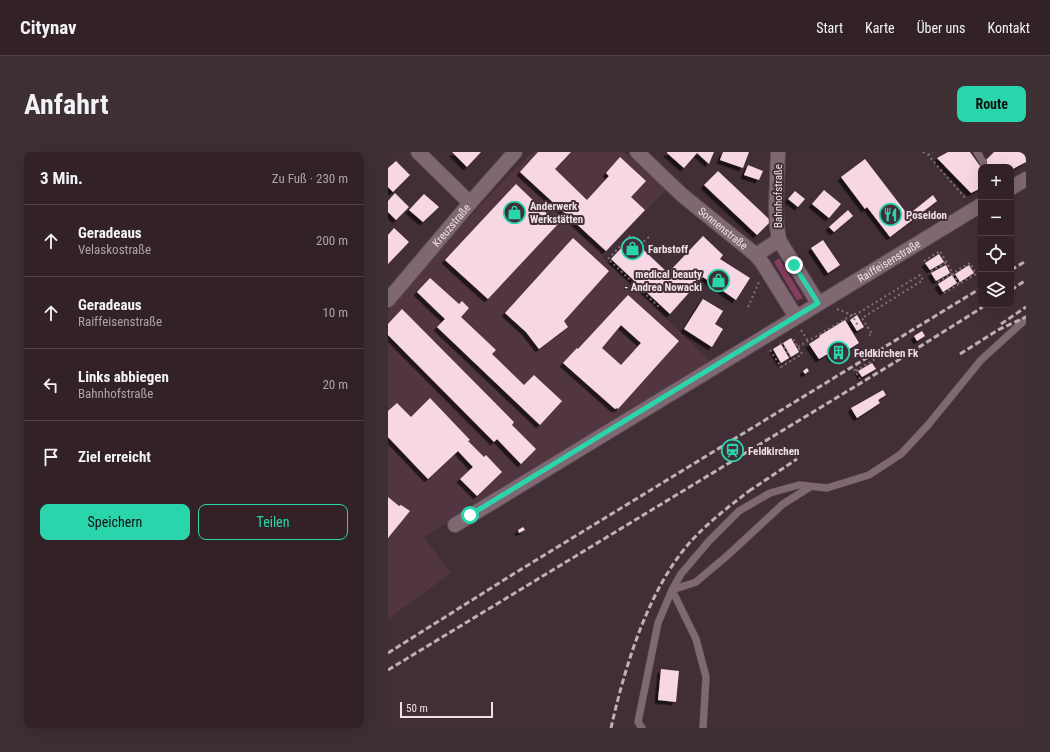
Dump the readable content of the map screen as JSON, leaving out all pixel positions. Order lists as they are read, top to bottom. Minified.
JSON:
{"streets":{"street":["Bahnhofstraße","Kreuzstraße","Sonnenstraße","Raiffeisenstraße"]},"crossings":[["Bahnhofstraße","Sonnenstraße"],["Bahnhofstraße","Raiffeisenstraße"],["Sonnenstraße","Raiffeisenstraße"]],"places":{"shop":["Anderwerk Werkstätten","Farbstoff","medical beauty - Andrea Nowacki"],"restaurant":["Poseidon"],"building":["Feldkirchen Fk"],"station":["Feldkirchen"]},"scale_bar":"50 m","page":{"header":"Citynav","nav":["Start","Karte","Über uns","Kontakt"],"buttons":["Route",["Speichern","Teilen"]],"title":"Anfahrt","heading":["3 Min.","Zu Fuß · 230 m"],"map_buttons":["+","−"],"list":[["Geradeaus","Velaskostraße","200 m"],["Geradeaus","Raiffeisenstraße","10 m"],["Links abbiegen","Bahnhofstraße","20 m"],"Ziel erreicht"],"scale":"50 m"}}
